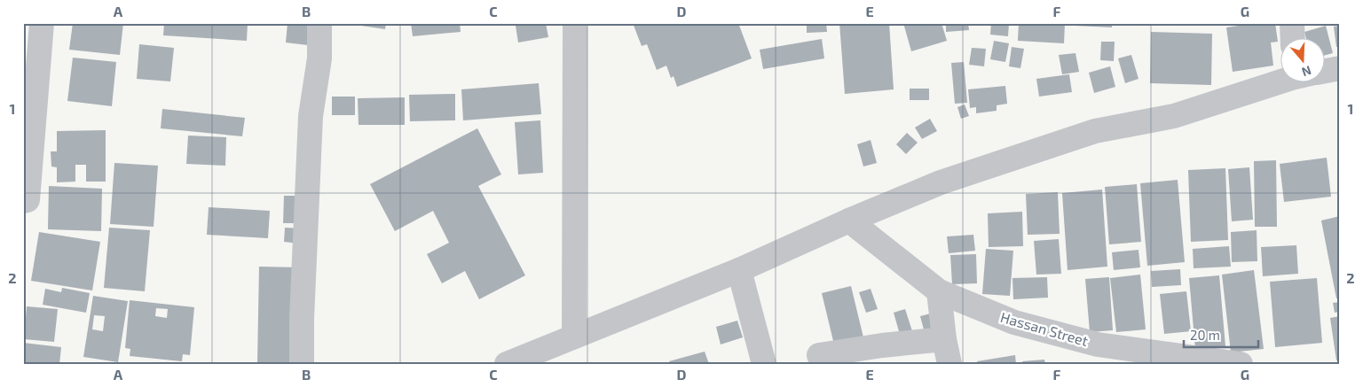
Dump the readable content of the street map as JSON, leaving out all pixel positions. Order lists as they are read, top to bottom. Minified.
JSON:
{"streets":{"street":["Hassan Street"]},"scale_bar":"20 m","north":"bottom","grid":{"columns":["A","B","C","D","E","F","G"],"rows":["1","2"]}}
